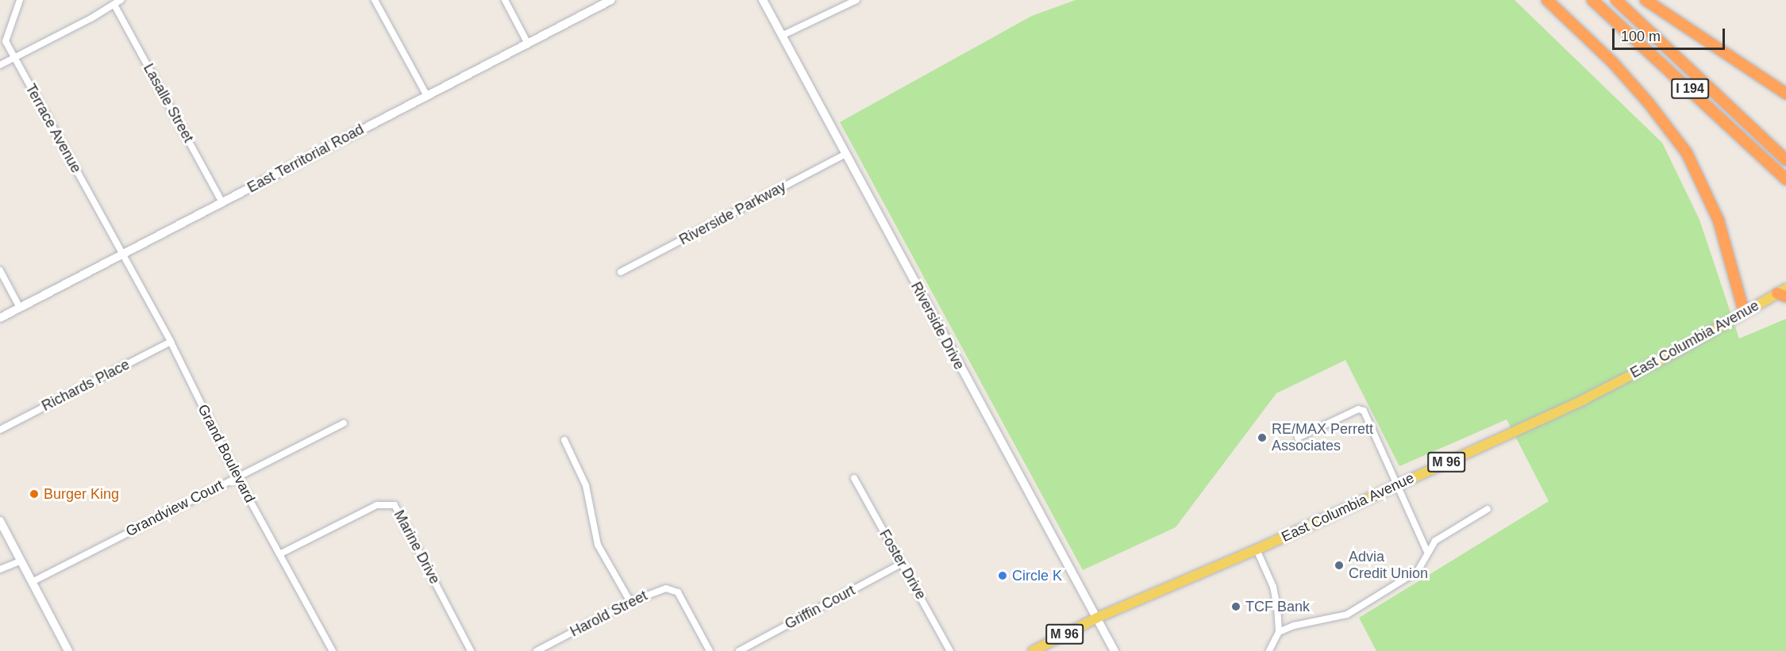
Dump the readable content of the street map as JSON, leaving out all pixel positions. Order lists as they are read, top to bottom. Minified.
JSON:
{"streets":{"highway":["I 194"],"main road":["East Columbia Avenue","M 96"],"street":["Lasalle Street","Terrace Avenue","East Territorial Road","Riverside Parkway","Riverside Drive","Richards Place","Grand Boulevard","Grandview Court","Marine Drive","Foster Drive","Griffin Court","Harold Street"]},"crossings":[["Lasalle Street","East Territorial Road"],["Terrace Avenue","East Territorial Road"],["Terrace Avenue","Grand Boulevard"],["East Territorial Road","Grand Boulevard"],["Riverside Parkway","Riverside Drive"],["Riverside Drive","East Columbia Avenue"],["Richards Place","Grand Boulevard"],["Grand Boulevard","Grandview Court"],["Grand Boulevard","Marine Drive"],["Foster Drive","Griffin Court"]],"places":["RE/MAX Perrett Associates","Burger King","Advia Credit Union","Circle K","TCF Bank"],"scale_bar":"100 m"}
